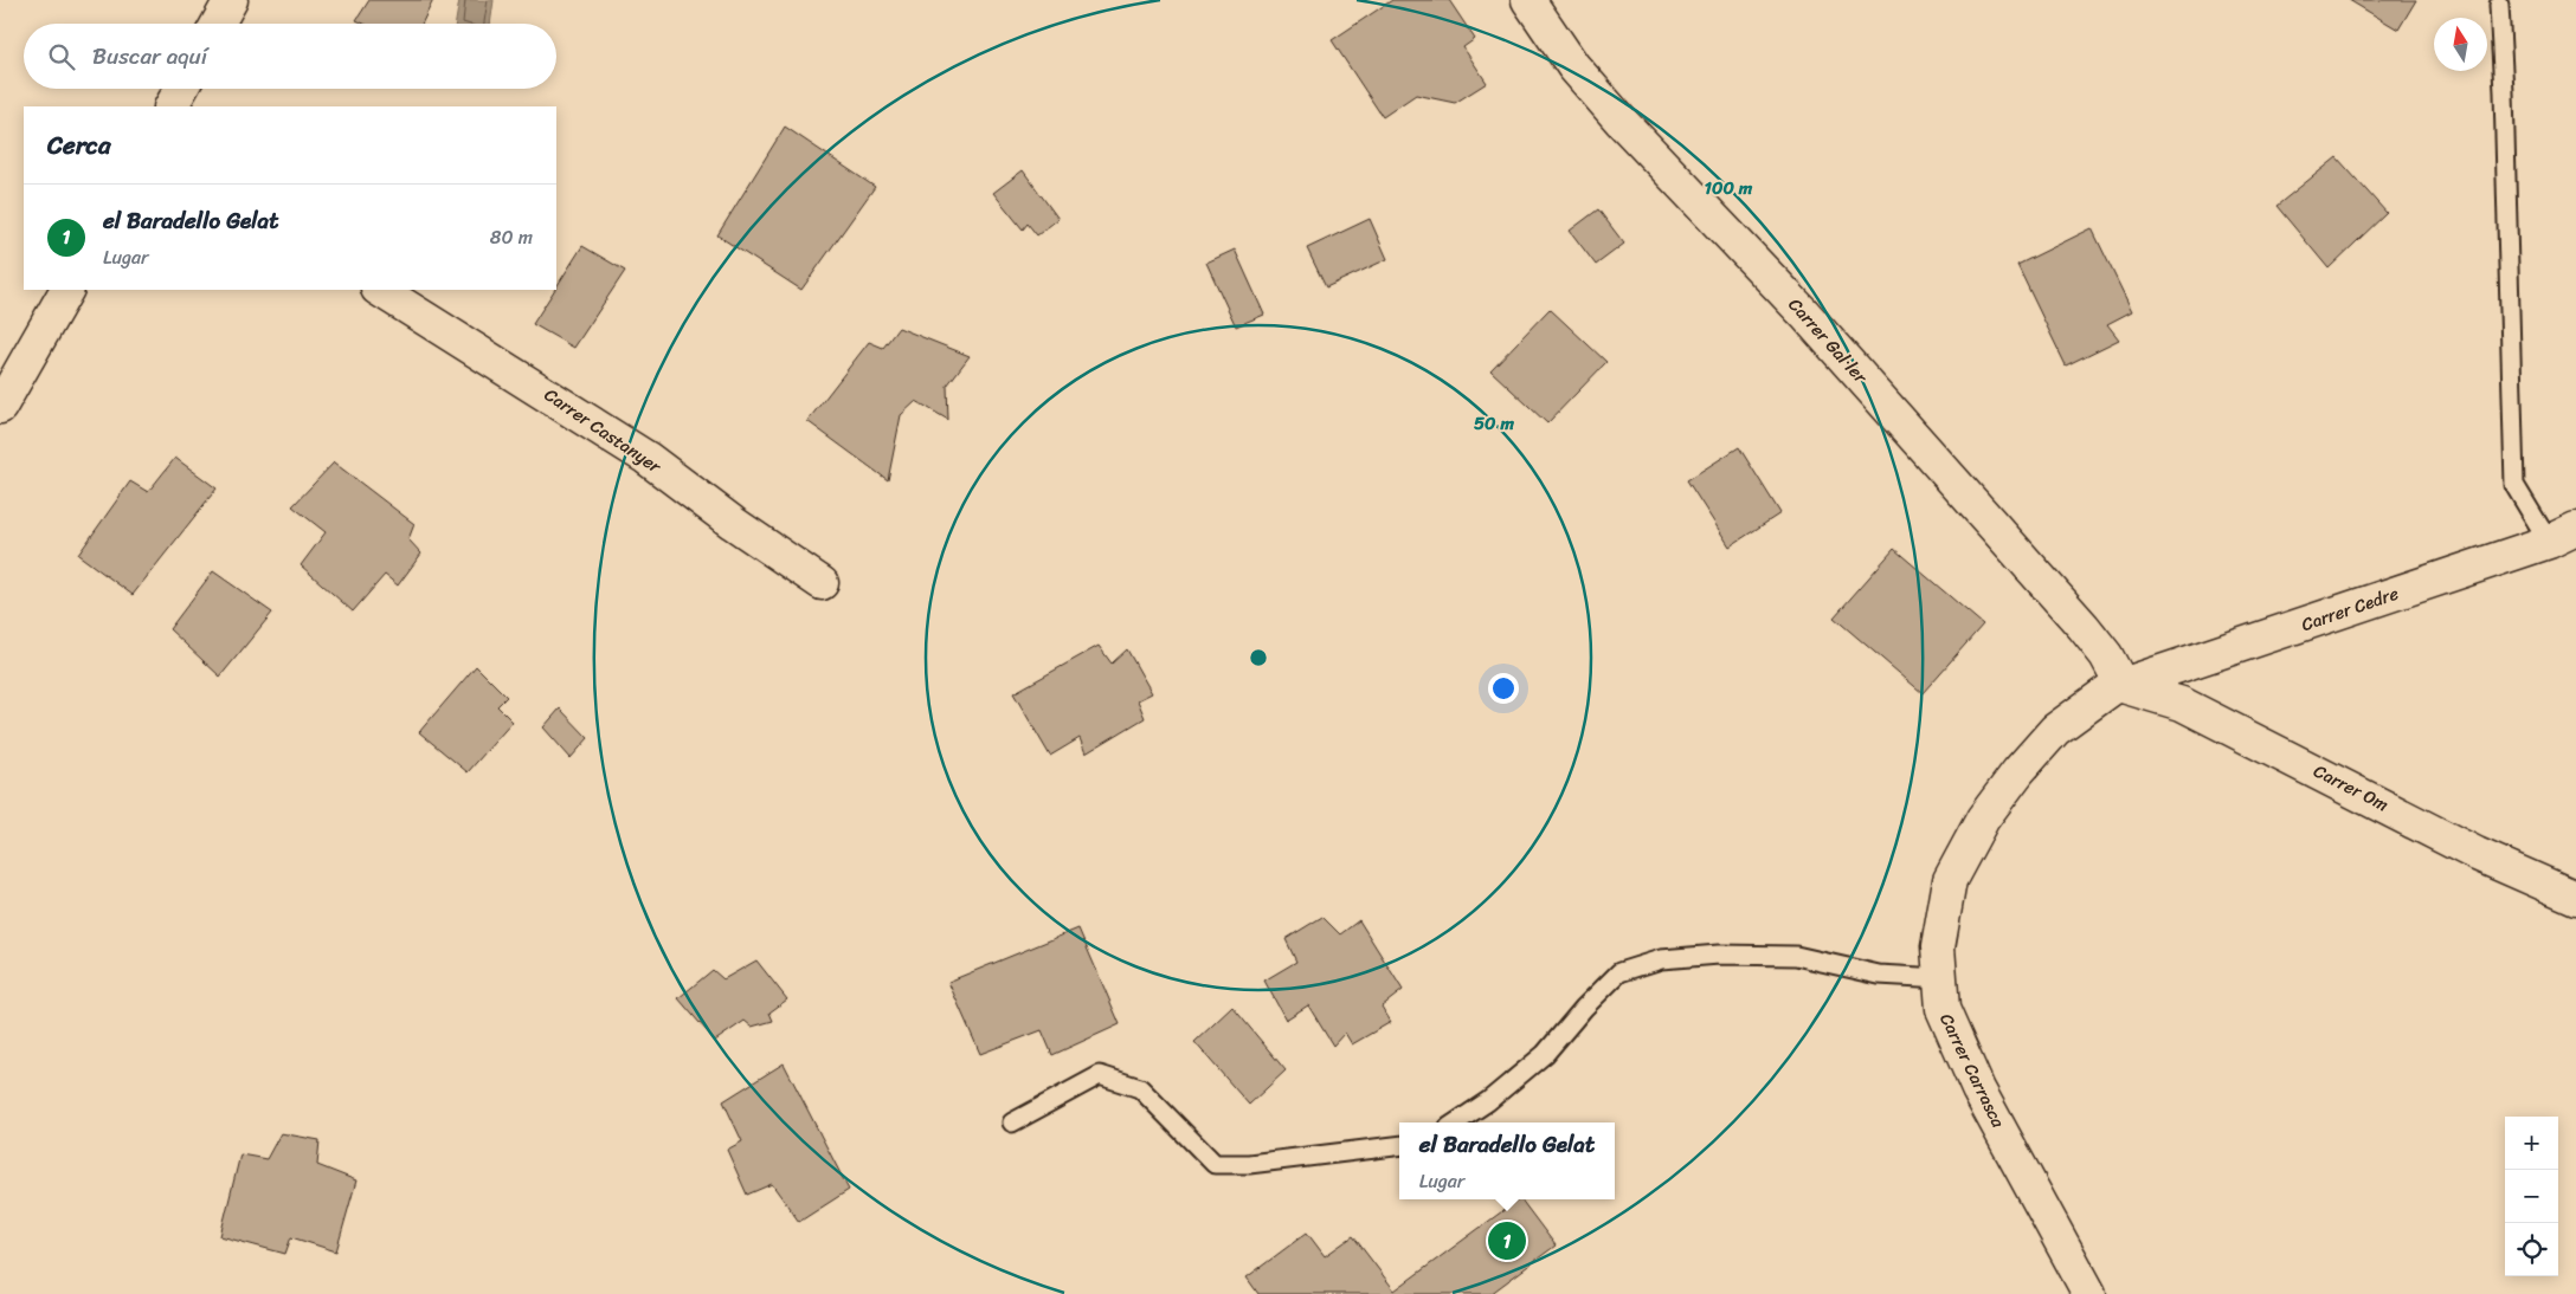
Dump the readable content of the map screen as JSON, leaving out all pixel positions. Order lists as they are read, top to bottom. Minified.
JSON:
{"streets":{"street":["Carrer Gal·ler","Carrer Castanyer","Carrer Cedre","Carrer Om","Carrer Carrasca"]},"crossings":[["Carrer Gal·ler","Carrer Cedre"],["Carrer Gal·ler","Carrer Om"],["Carrer Gal·ler","Carrer Carrasca"],["Carrer Cedre","Carrer Om"],["Carrer Cedre","Carrer Carrasca"],["Carrer Om","Carrer Carrasca"]],"north":"top","page":{"search":"Buscar aquí","heading":"Cerca","list":[{"mark":"1","name":"el Baradello Gelat","note":"Lugar","value":"80 m"}],"map_buttons":["+","−"],"popup":["el Baradello Gelat","Lugar"],"pins":"1"},"rings":["100 m","50 m"]}
